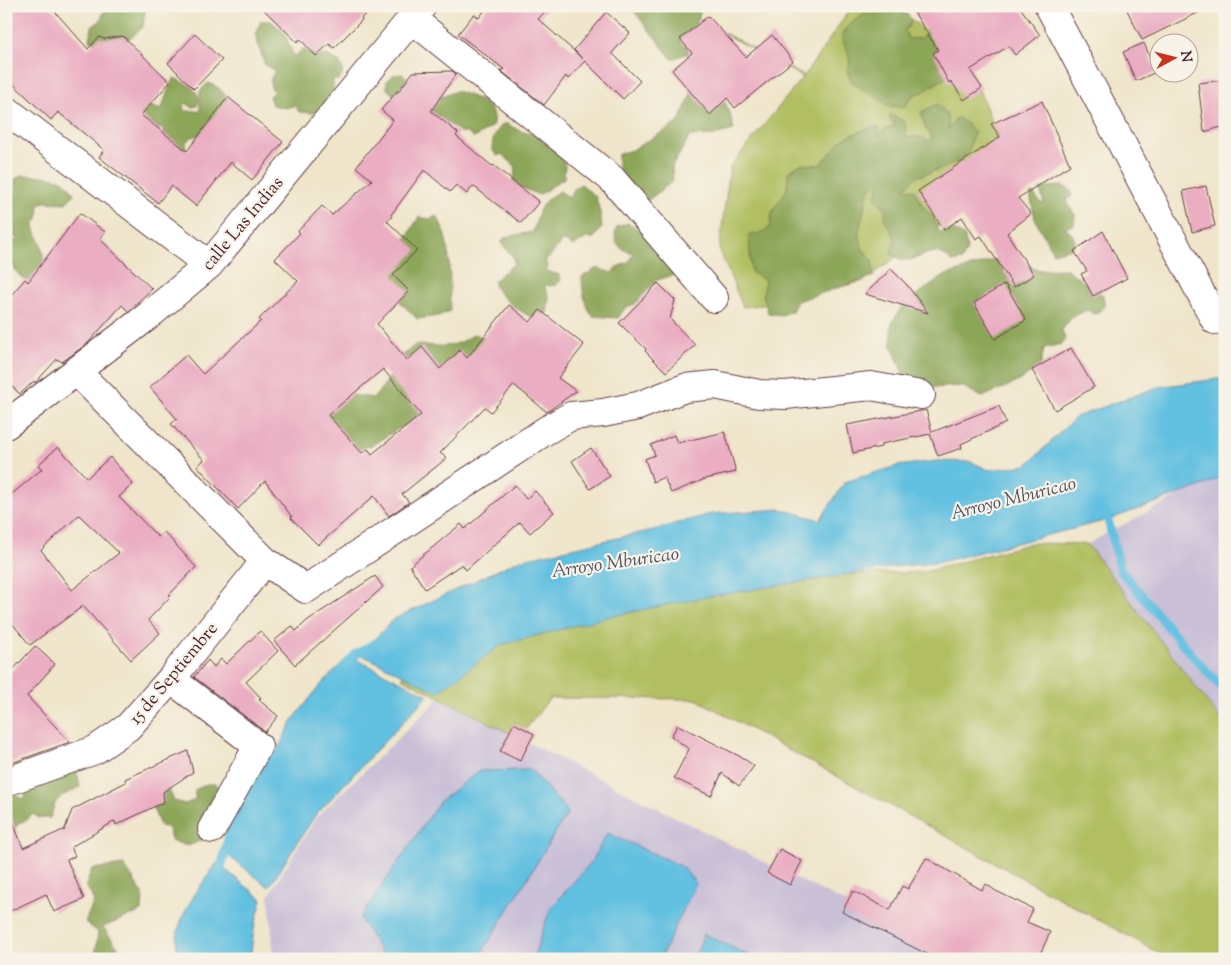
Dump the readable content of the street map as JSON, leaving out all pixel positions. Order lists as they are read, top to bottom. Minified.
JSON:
{"streets":{"street":["calle Las Indias","15 de Septiembre"]},"water":["Arroyo Mburicao"],"north":"right"}
